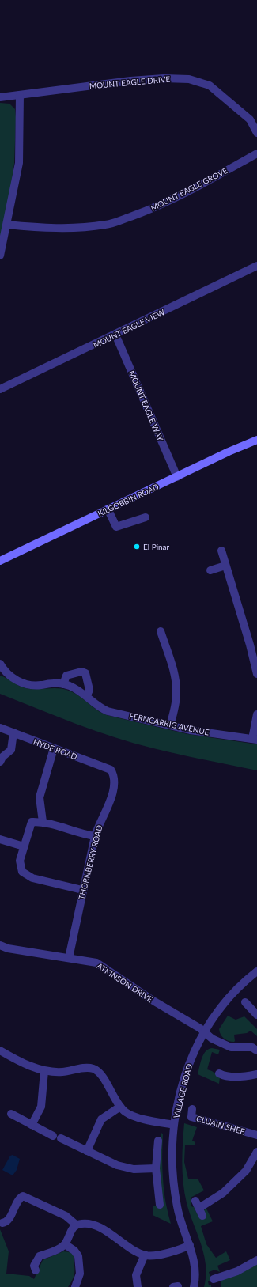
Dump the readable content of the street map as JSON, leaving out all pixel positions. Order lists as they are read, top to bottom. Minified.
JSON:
{"streets":{"street":["MOUNT EAGLE DRIVE","MOUNT EAGLE GROVE","MOUNT EAGLE VIEW","MOUNT EAGLE WAY","KILGOBBIN ROAD","FERNCARRIG AVENUE","HYDE ROAD","THORNBERRY ROAD","ATKINSON DRIVE","VILLAGE ROAD","CLUAIN SHEE"]},"crossings":[["MOUNT EAGLE VIEW","MOUNT EAGLE WAY"],["MOUNT EAGLE WAY","KILGOBBIN ROAD"],["HYDE ROAD","THORNBERRY ROAD"],["THORNBERRY ROAD","ATKINSON DRIVE"],["ATKINSON DRIVE","VILLAGE ROAD"]],"places":["El Pinar"]}
